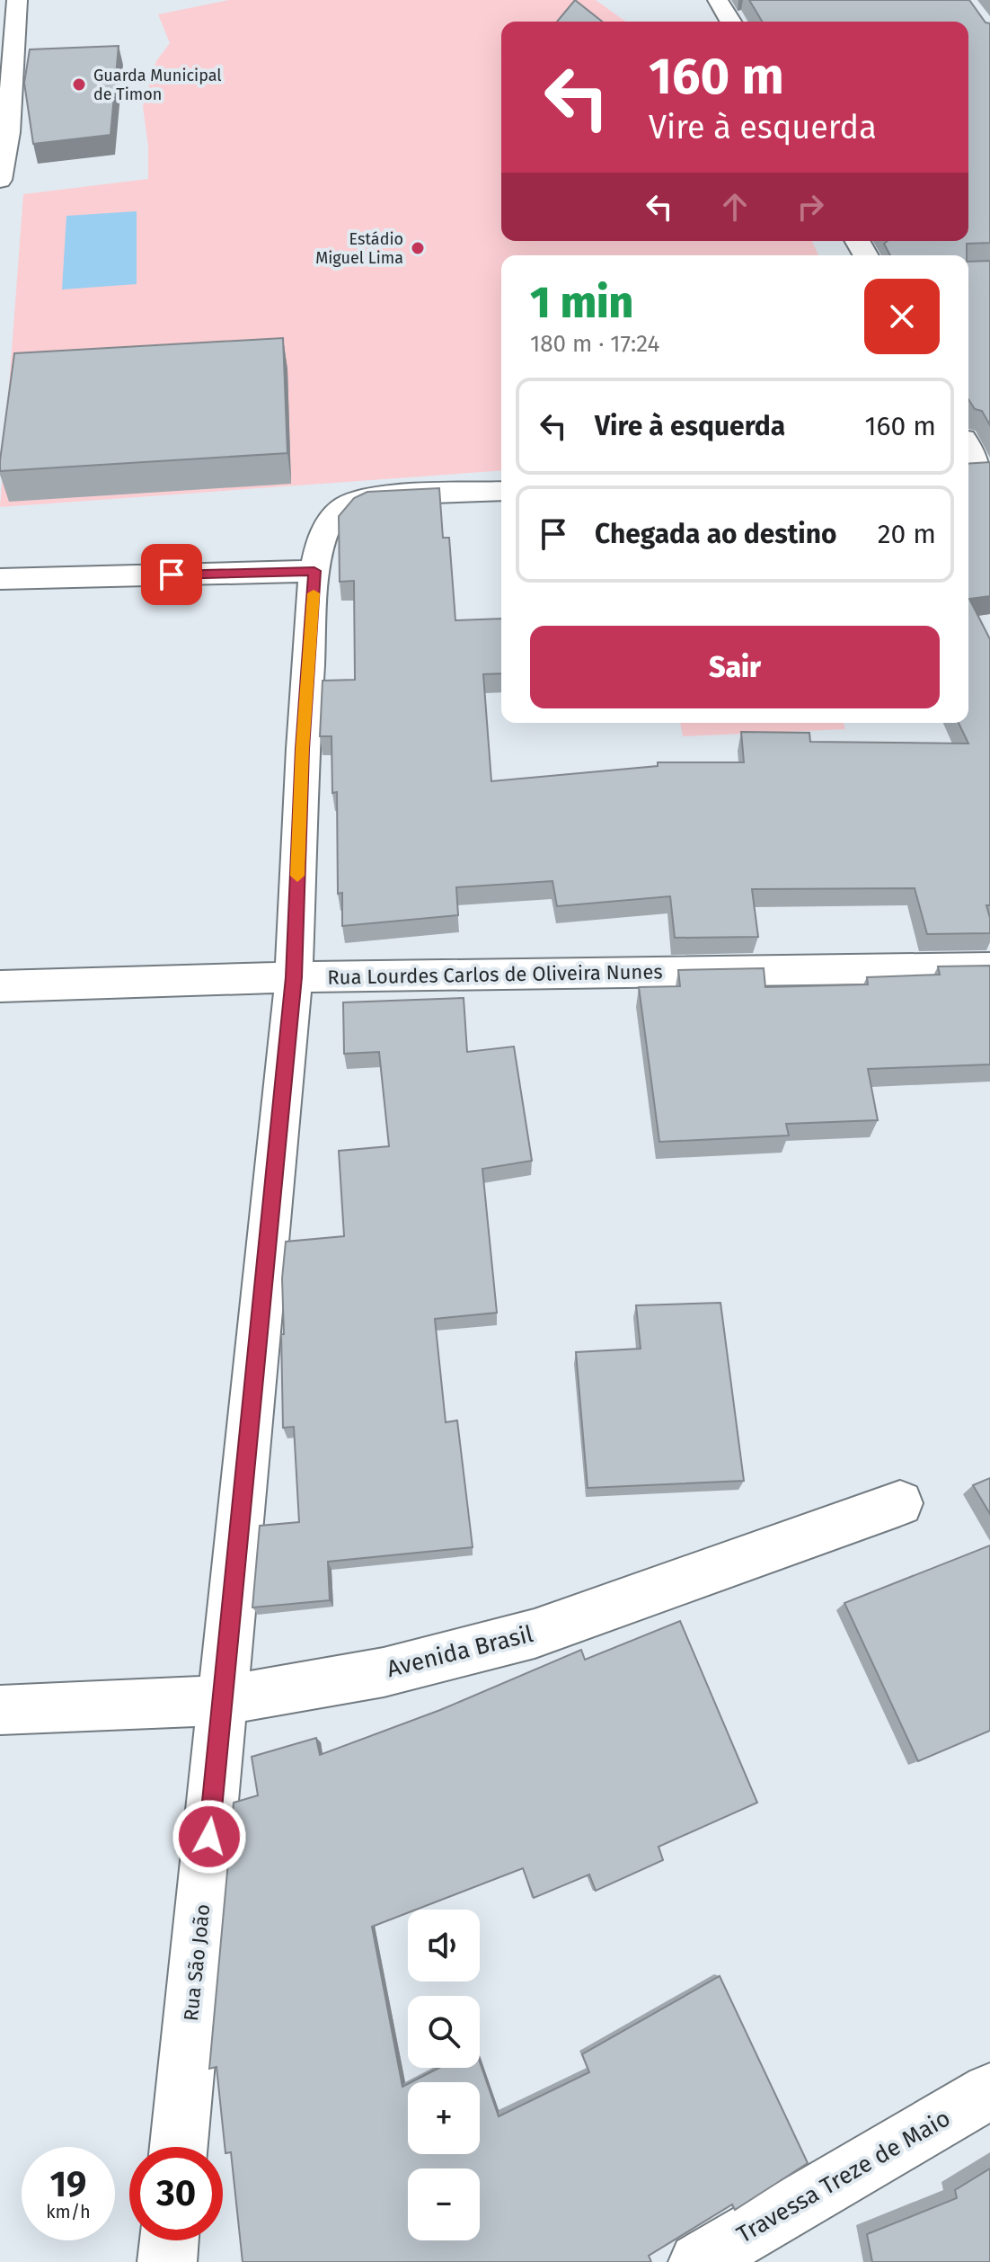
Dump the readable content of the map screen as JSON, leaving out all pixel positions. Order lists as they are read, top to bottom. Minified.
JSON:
{"streets":{"street":["Rua Lourdes Carlos de Oliveira Nunes","Avenida Brasil","Rua São João","Travessa Treze de Maio"]},"crossings":[["Rua Lourdes Carlos de Oliveira Nunes","Rua São João"],["Avenida Brasil","Rua São João"]],"places":["Guarda Municipal de Timon","Estádio Miguel Lima"],"page":{"turn":["160 m","Vire à esquerda"],"heading":["1 min","180 m · 17:24"],"list":[{"name":"Vire à esquerda","value":"160 m"},{"name":"Chegada ao destino","value":"20 m"}],"buttons":"Sair","map_buttons":["+","−"],"speed":"19 km/h","limit":"30"}}
